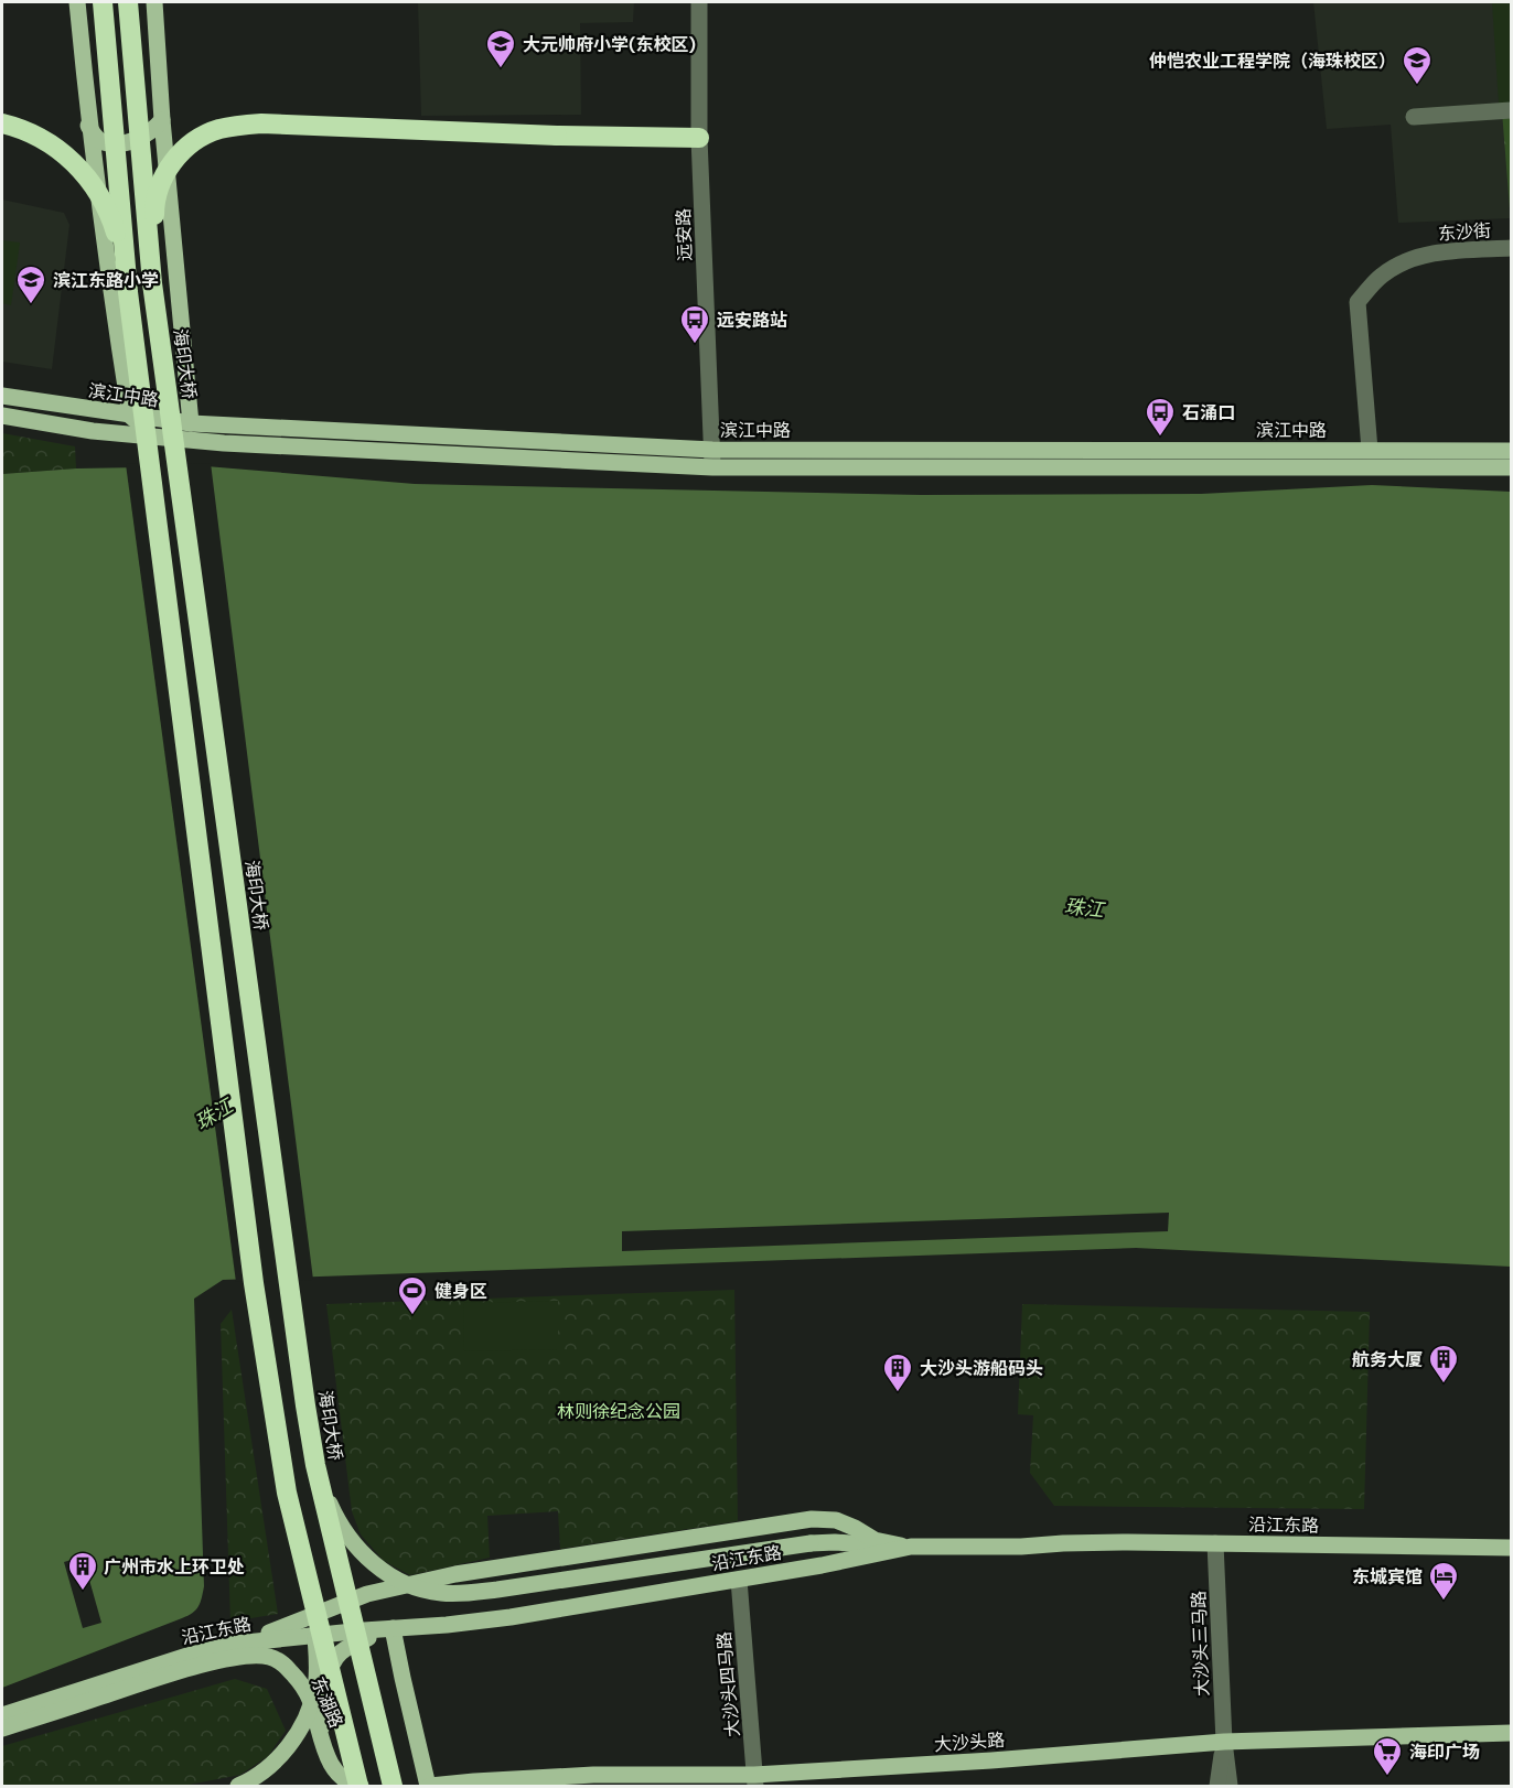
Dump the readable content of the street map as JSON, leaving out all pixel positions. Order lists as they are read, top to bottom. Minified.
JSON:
{"streets":{"highway":["海印大桥"],"main road":["滨江中路","沿江东路","东湖路","大沙头路"],"street":["东沙街","远安路","大沙头三马路","大沙头四马路"]},"crossings":[["东沙街","滨江中路"],["远安路","滨江中路"],["沿江东路","大沙头三马路"],["沿江东路","大沙头四马路"],["沿江东路","东湖路"],["大沙头三马路","大沙头路"],["大沙头四马路","大沙头路"]],"water":["珠江"],"parks":["林则徐纪念公园"],"places":{"school or university":["大元帅府小学(东校区)","仲恺农业工程学院（海珠校区）","滨江东路小学"],"bus stop":["远安路站","石涌口"],"sports":["健身区"],"building":["航务大厦","大沙头游船码头","广州市水上环卫处"],"hotel":["东城宾馆"],"supermarket":["海印广场"]}}
